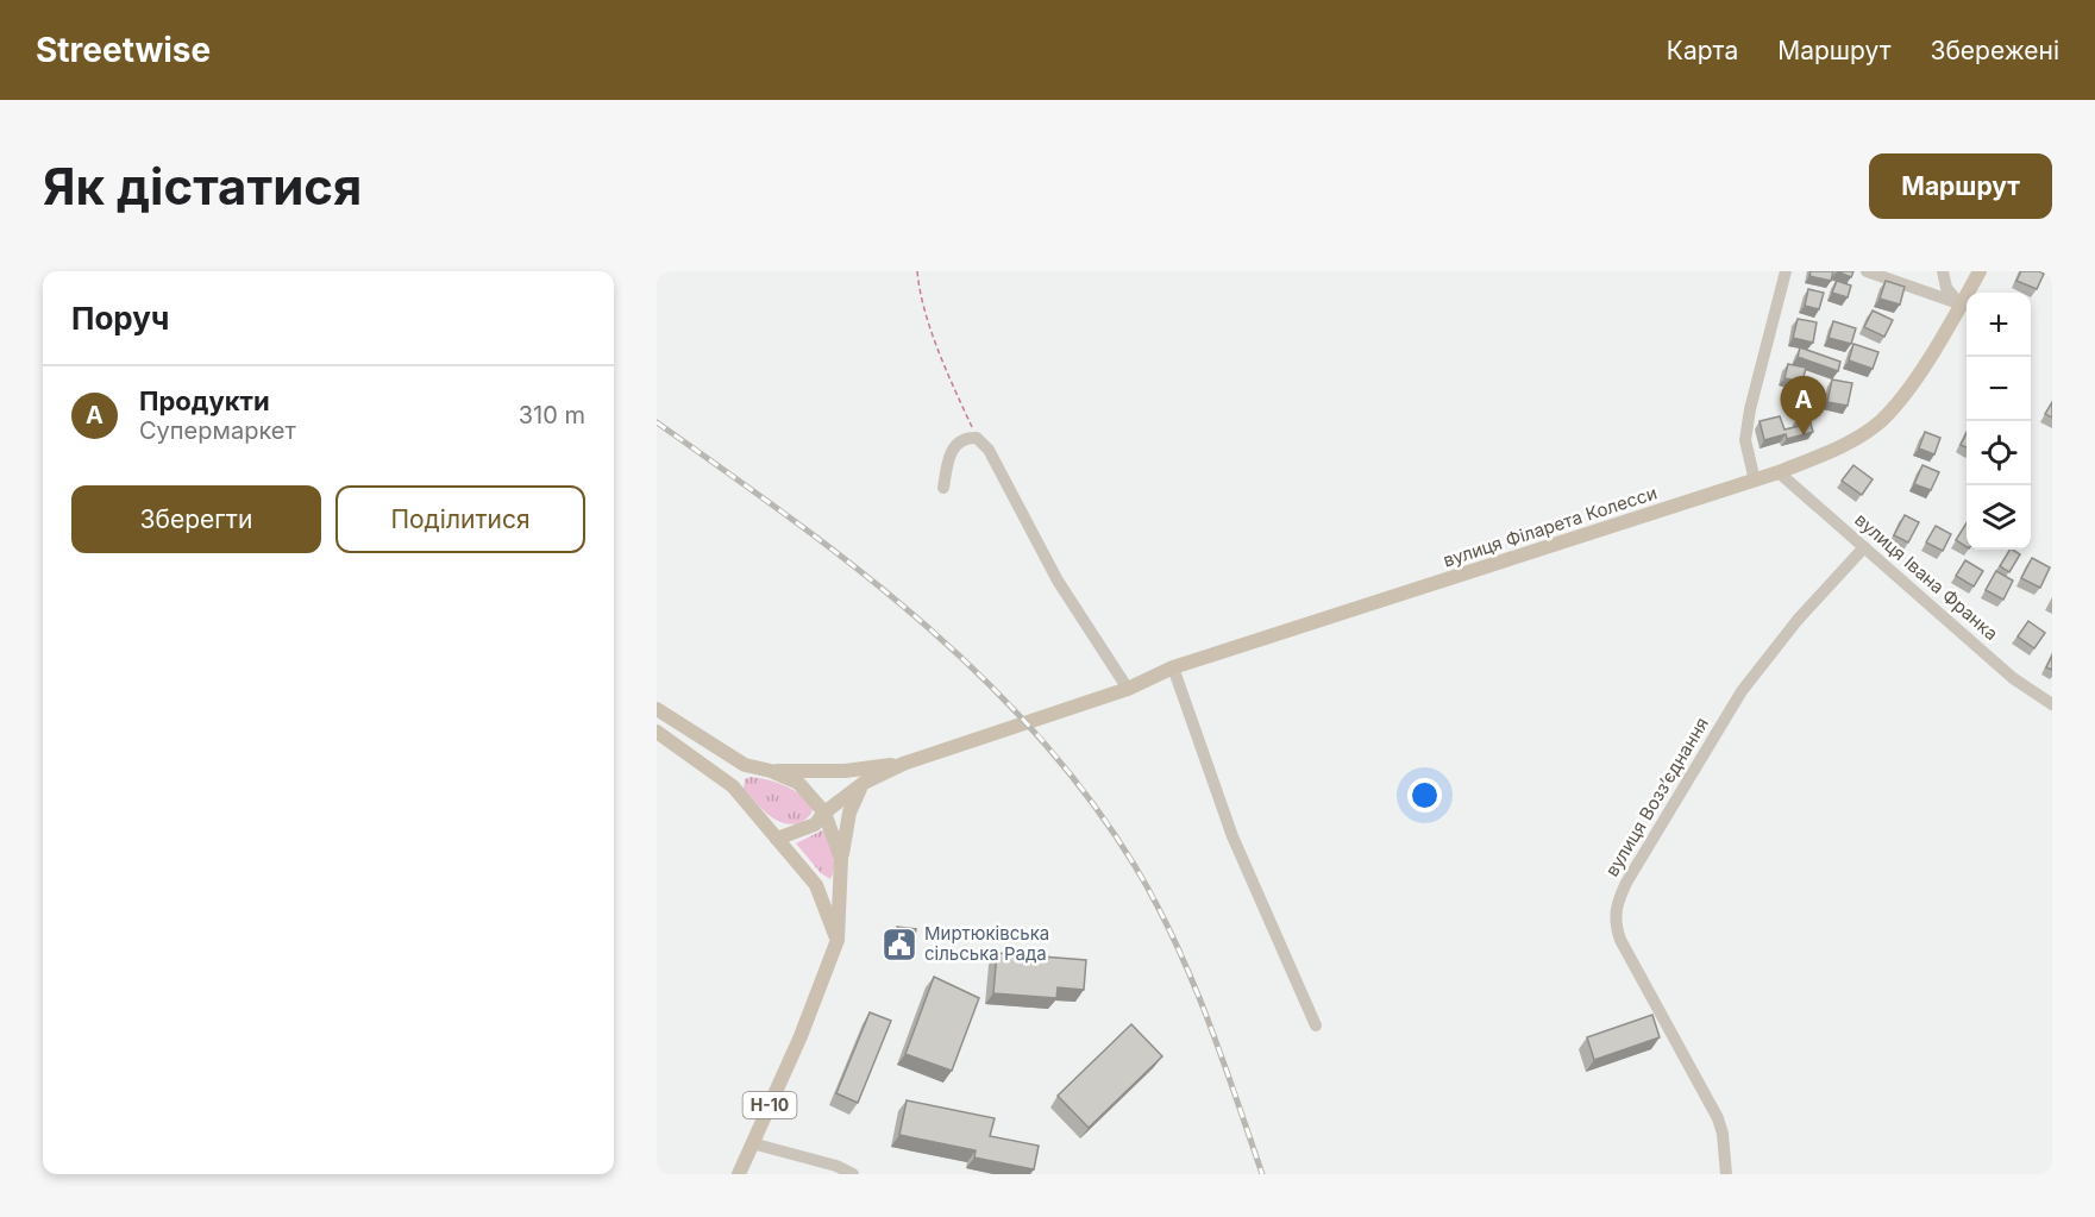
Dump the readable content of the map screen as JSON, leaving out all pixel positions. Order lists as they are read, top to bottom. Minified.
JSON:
{"streets":{"main road":["вулиця Філарета Колесси","Н-10"],"street":["вулиця Івана Франка","вулиця Воззʼєднання"]},"crossings":[["вулиця Філарета Колесси","вулиця Івана Франка"],["вулиця Івана Франка","вулиця Воззʼєднання"]],"places":{"public building":["Миртюківська сільська Рада"]},"page":{"header":"Streetwise","nav":["Карта","Маршрут","Збережені"],"buttons":["Маршрут",["Зберегти","Поділитися"]],"title":"Як дістатися","heading":"Поруч","map_buttons":["+","−"],"list":[{"mark":"A","name":"Продукти","note":"Супермаркет","value":"310 m"}],"pins":"A"}}
